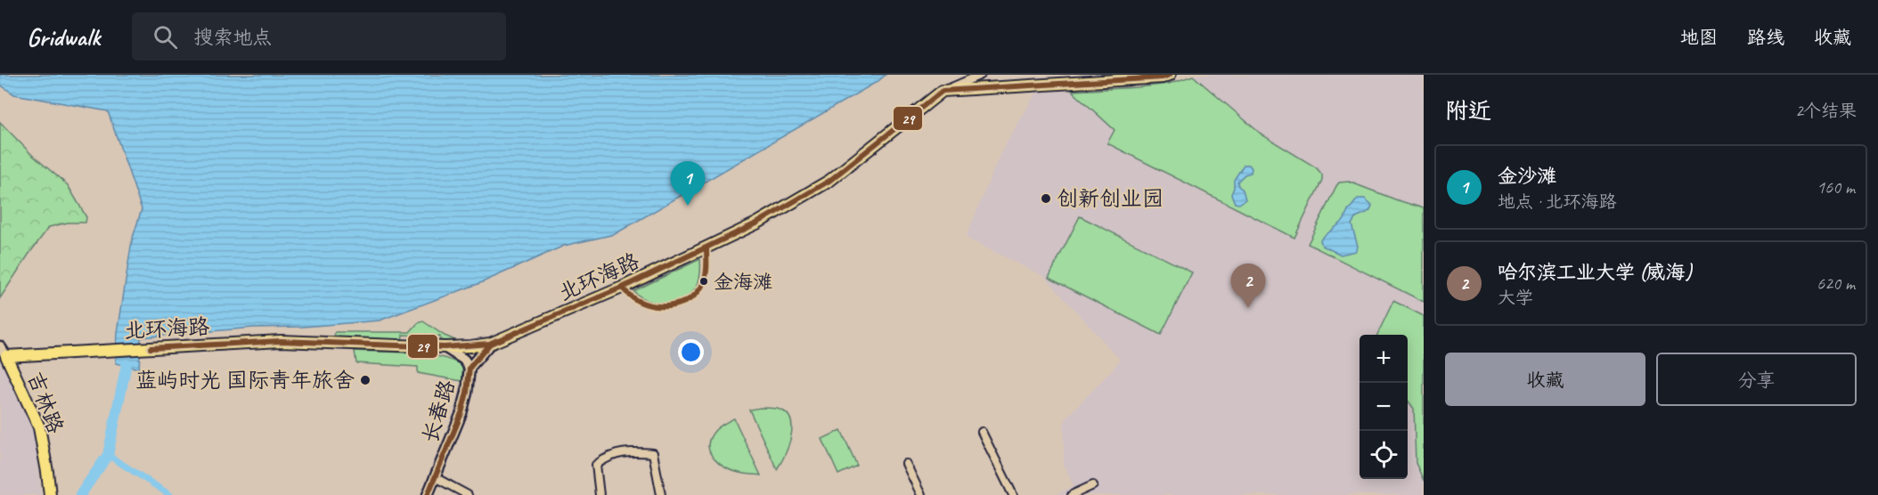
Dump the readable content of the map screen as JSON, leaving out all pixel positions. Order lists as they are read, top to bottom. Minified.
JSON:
{"streets":{"main road":["北环海路","吉林路"],"street":["长春路"]},"crossings":[["北环海路","吉林路"],["北环海路","长春路"]],"places":["创新创业园","金海滩","蓝屿时光 国际青年旅舍"],"lines":["transit line 29"],"page":{"header":"Gridwalk","search":"搜索地点","nav":["地图","路线","收藏"],"heading":["附近","2个结果"],"list":[{"mark":"1","name":"金沙滩","note":"地点 · 北环海路","value":"160 m"},{"mark":"2","name":"哈尔滨工业大学 (威海)","note":"大学","value":"620 m"}],"pins":["1","2"],"map_buttons":["+","−"],"buttons":["收藏","分享"]}}
